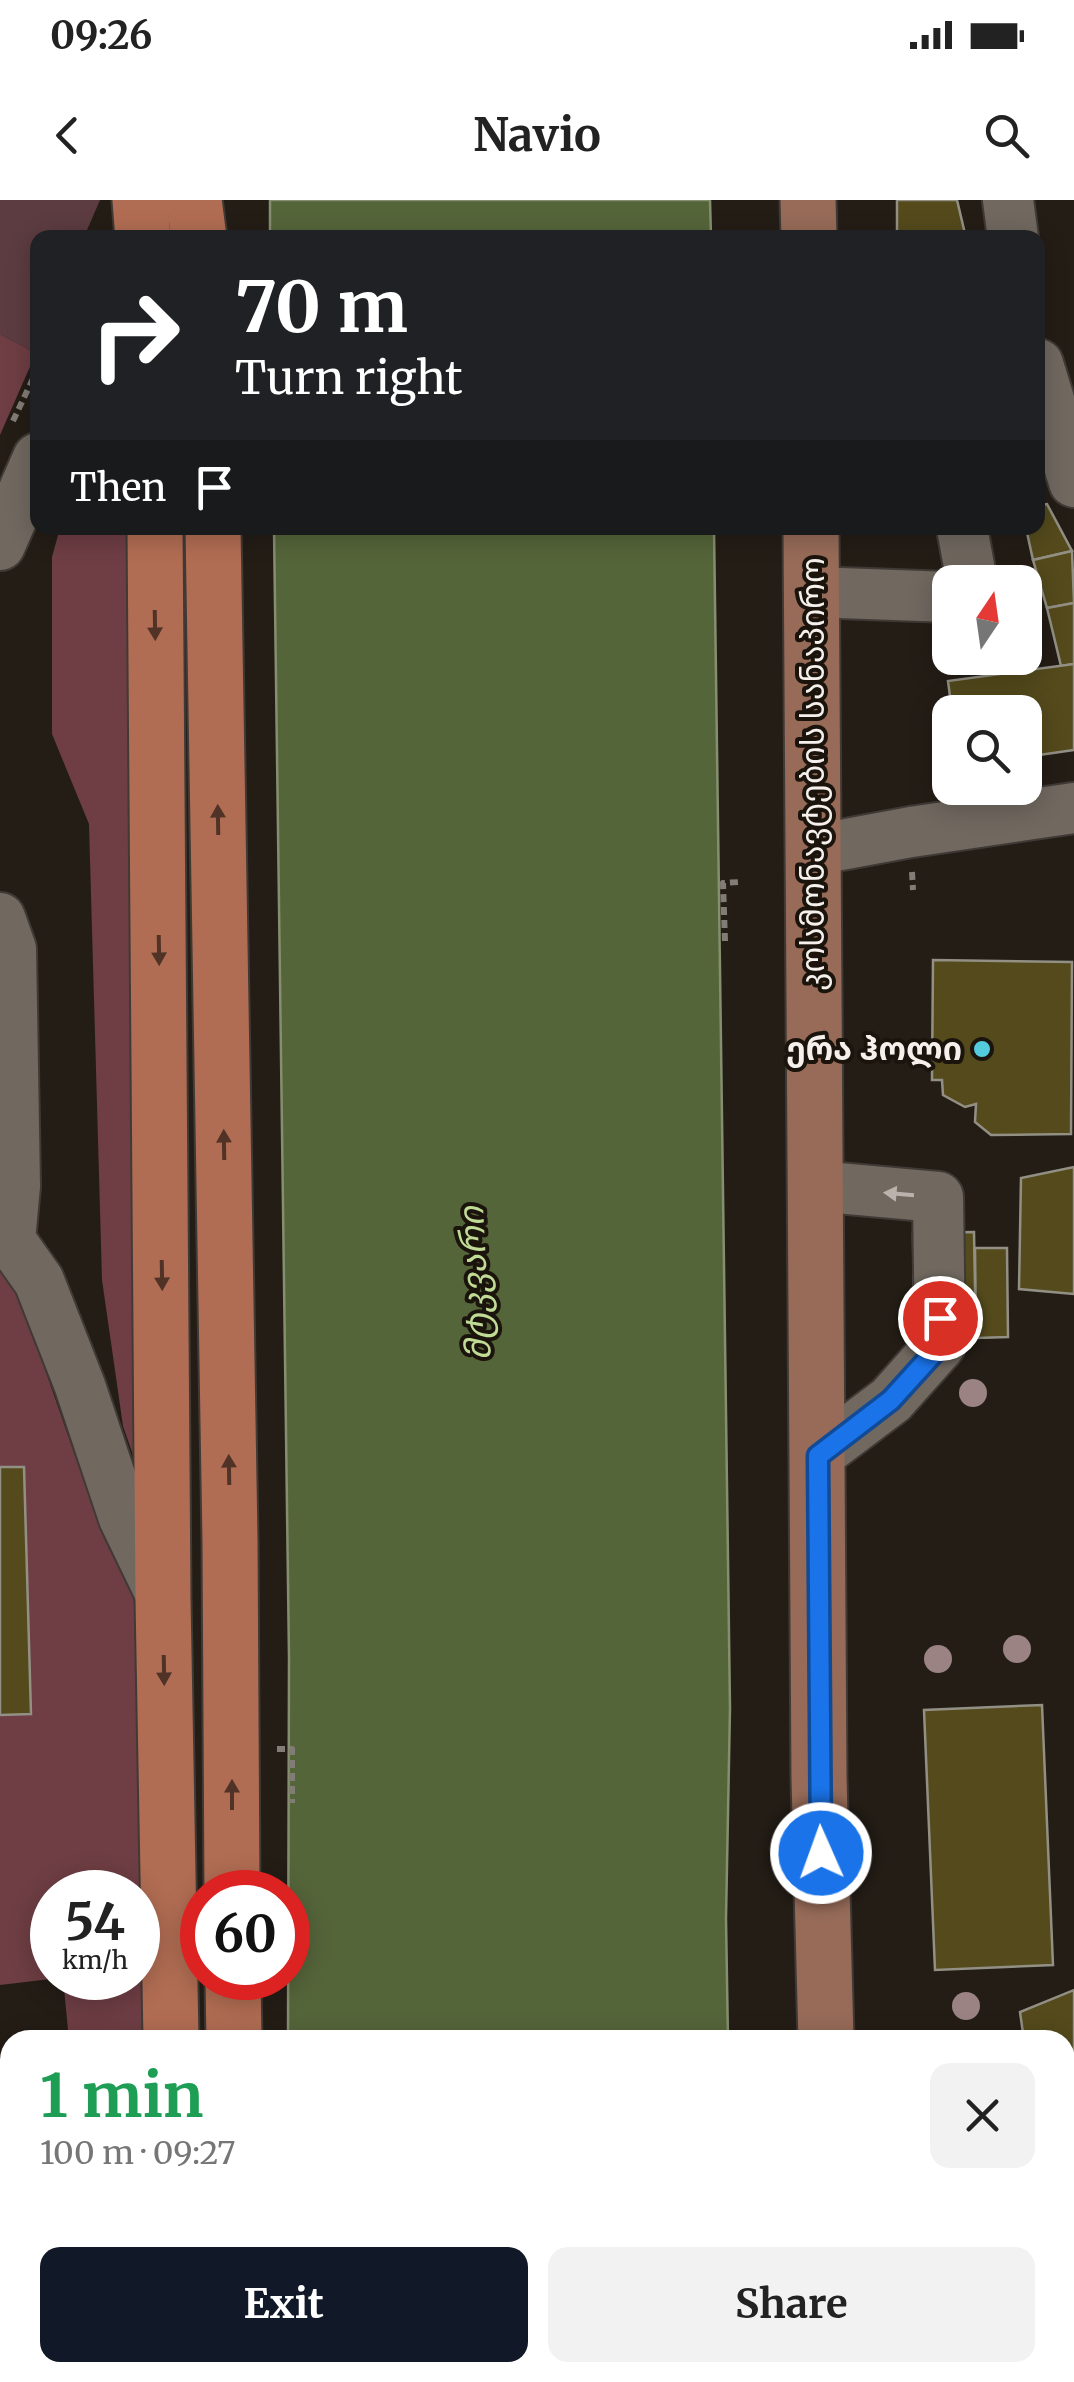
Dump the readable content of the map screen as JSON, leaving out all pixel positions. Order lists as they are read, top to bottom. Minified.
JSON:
{"streets":{"main road":["კოსმონავტების სანაპირო"]},"water":["მტკვარი"],"places":["ერა ჰოლი"],"north":"top","page":{"status":"09:26","header":"Navio","turn":["70 m","Turn right"],"then":"Then","speed":"54 km/h","limit":"60","heading":["1 min","100 m · 09:27"],"buttons":["Exit","Share"]}}
